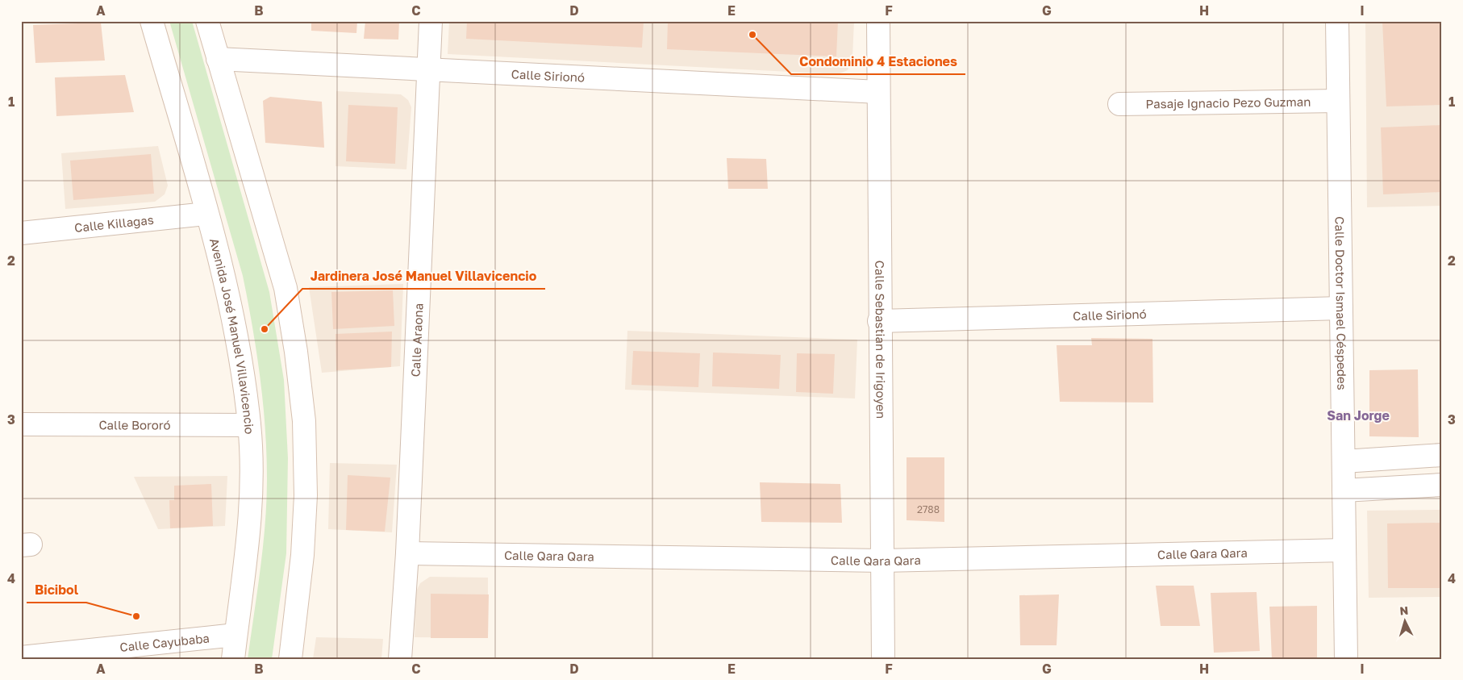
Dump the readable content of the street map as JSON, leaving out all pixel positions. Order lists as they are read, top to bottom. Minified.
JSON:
{"streets":{"street":["Calle Sirionó","Pasaje Ignacio Pezo Guzman","Calle Killagas","Calle Doctor Ismael Céspedes","Avenida José Manuel Villavicencio","Calle Araona","Calle Sebastian de Irigoyen","Calle Bororó","Calle Qara Qara","Calle Cayubaba"]},"crossings":[["Calle Sirionó","Calle Doctor Ismael Céspedes"],["Calle Sirionó","Calle Araona"],["Calle Sirionó","Calle Sebastian de Irigoyen"],["Pasaje Ignacio Pezo Guzman","Calle Doctor Ismael Céspedes"],["Calle Killagas","Avenida José Manuel Villavicencio"],["Calle Doctor Ismael Céspedes","Calle Qara Qara"],["Avenida José Manuel Villavicencio","Calle Bororó"],["Avenida José Manuel Villavicencio","Calle Cayubaba"],["Calle Araona","Calle Qara Qara"],["Calle Sebastian de Irigoyen","Calle Qara Qara"]],"districts":["San Jorge"],"places":["Condominio 4 Estaciones","Jardinera José Manuel Villavicencio","Bicibol"],"house_numbers":["2788"],"north":"top","grid":{"columns":["A","B","C","D","E","F","G","H","I"],"rows":["1","2","3","4"]}}
